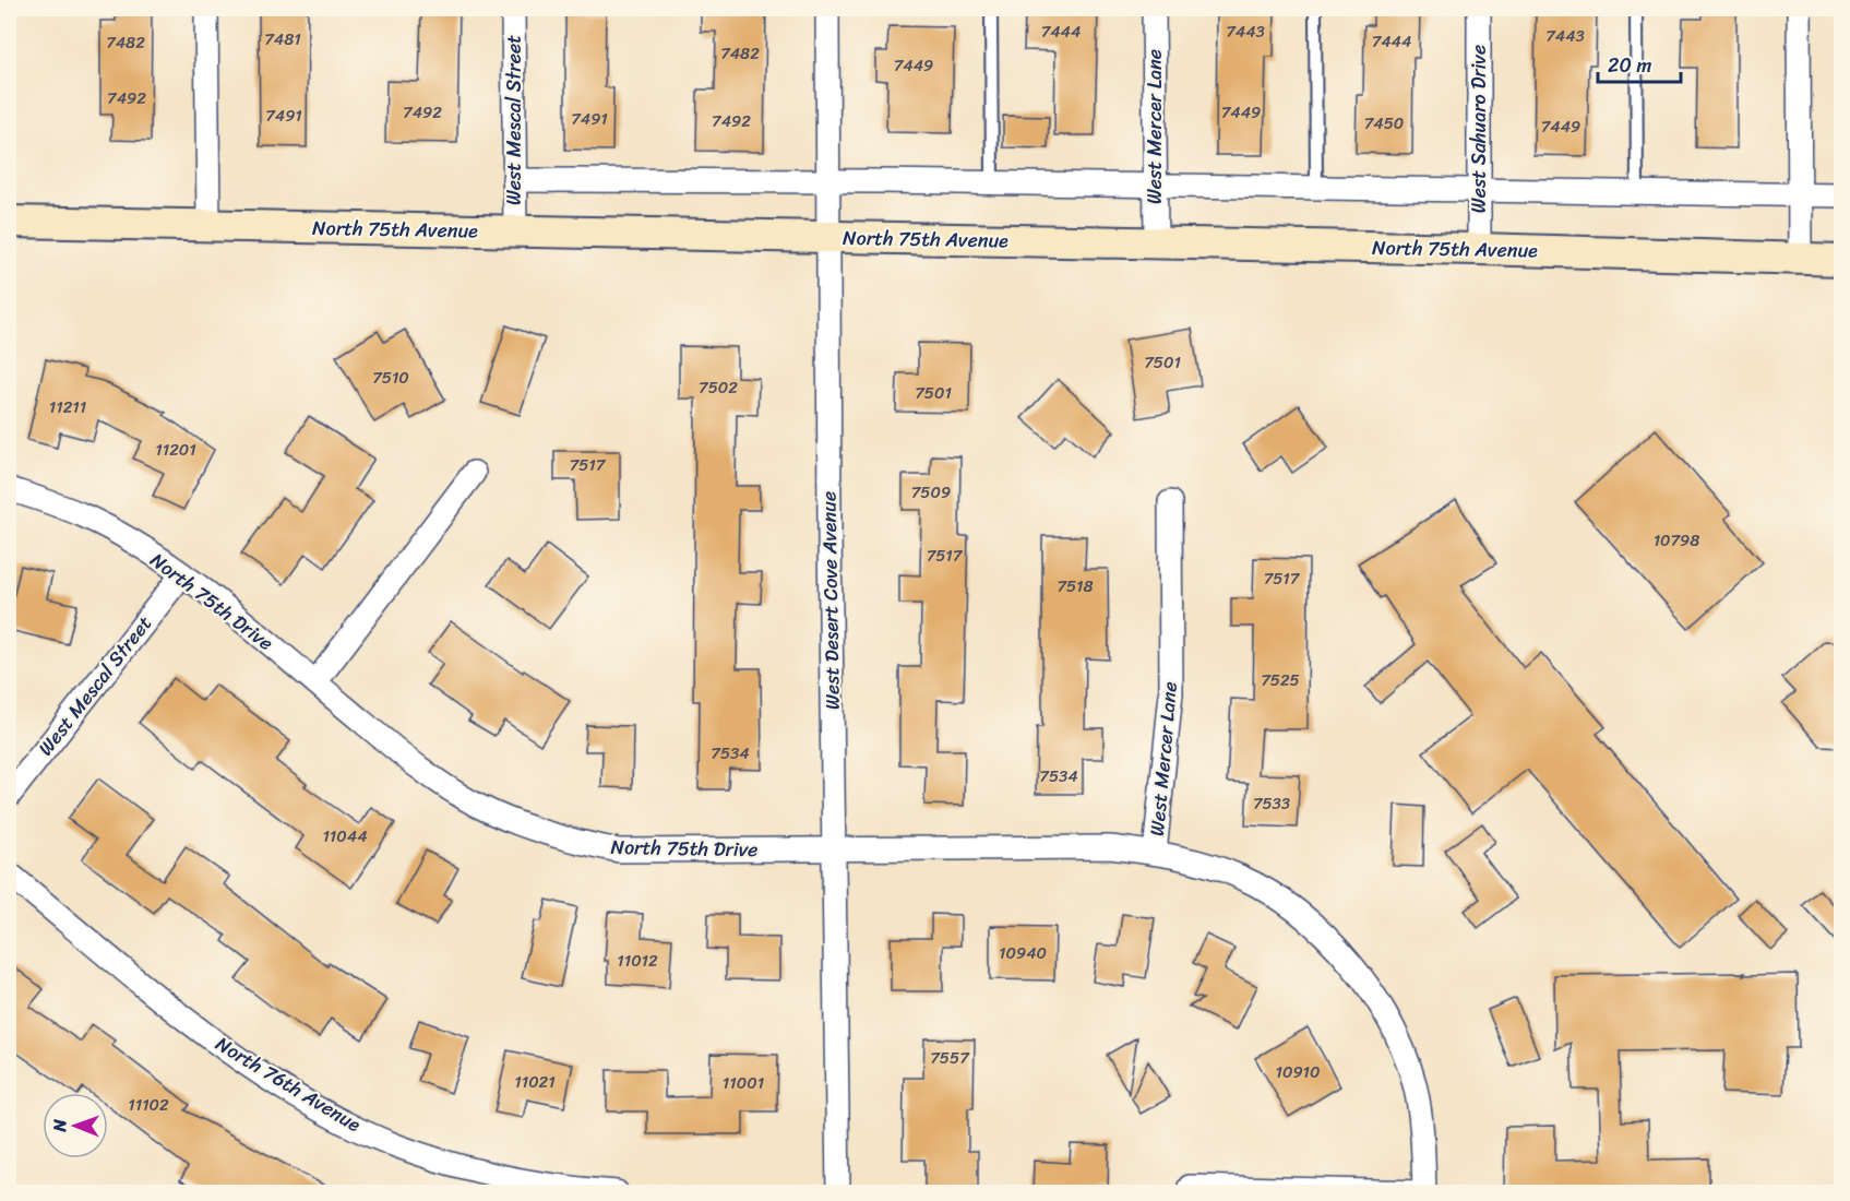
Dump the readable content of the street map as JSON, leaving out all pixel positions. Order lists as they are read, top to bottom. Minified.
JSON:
{"streets":{"main road":["North 75th Avenue"],"street":["West Mescal Street","West Mercer Lane","West Sahuaro Drive","West Desert Cove Avenue","North 75th Drive","North 76th Avenue"]},"crossings":[["West Mescal Street","North 75th Avenue"],["West Mescal Street","North 75th Drive"],["West Mercer Lane","North 75th Avenue"],["West Mercer Lane","North 75th Drive"],["West Sahuaro Drive","North 75th Avenue"],["North 75th Avenue","West Desert Cove Avenue"],["West Desert Cove Avenue","North 75th Drive"]],"house_numbers":["7444","7443","7443","7481","7444","7482","7482","7449","7492","7492","7449","7491","7491","7492","7450","7449","7501","7510","7502","7501","11211","11201","7517","7509","10798","7517","7517","7518","7525","7534","7534","7533","11044","10940","11012","7557","10910","11021","11001","11102"],"scale_bar":"20 m","north":"left"}
